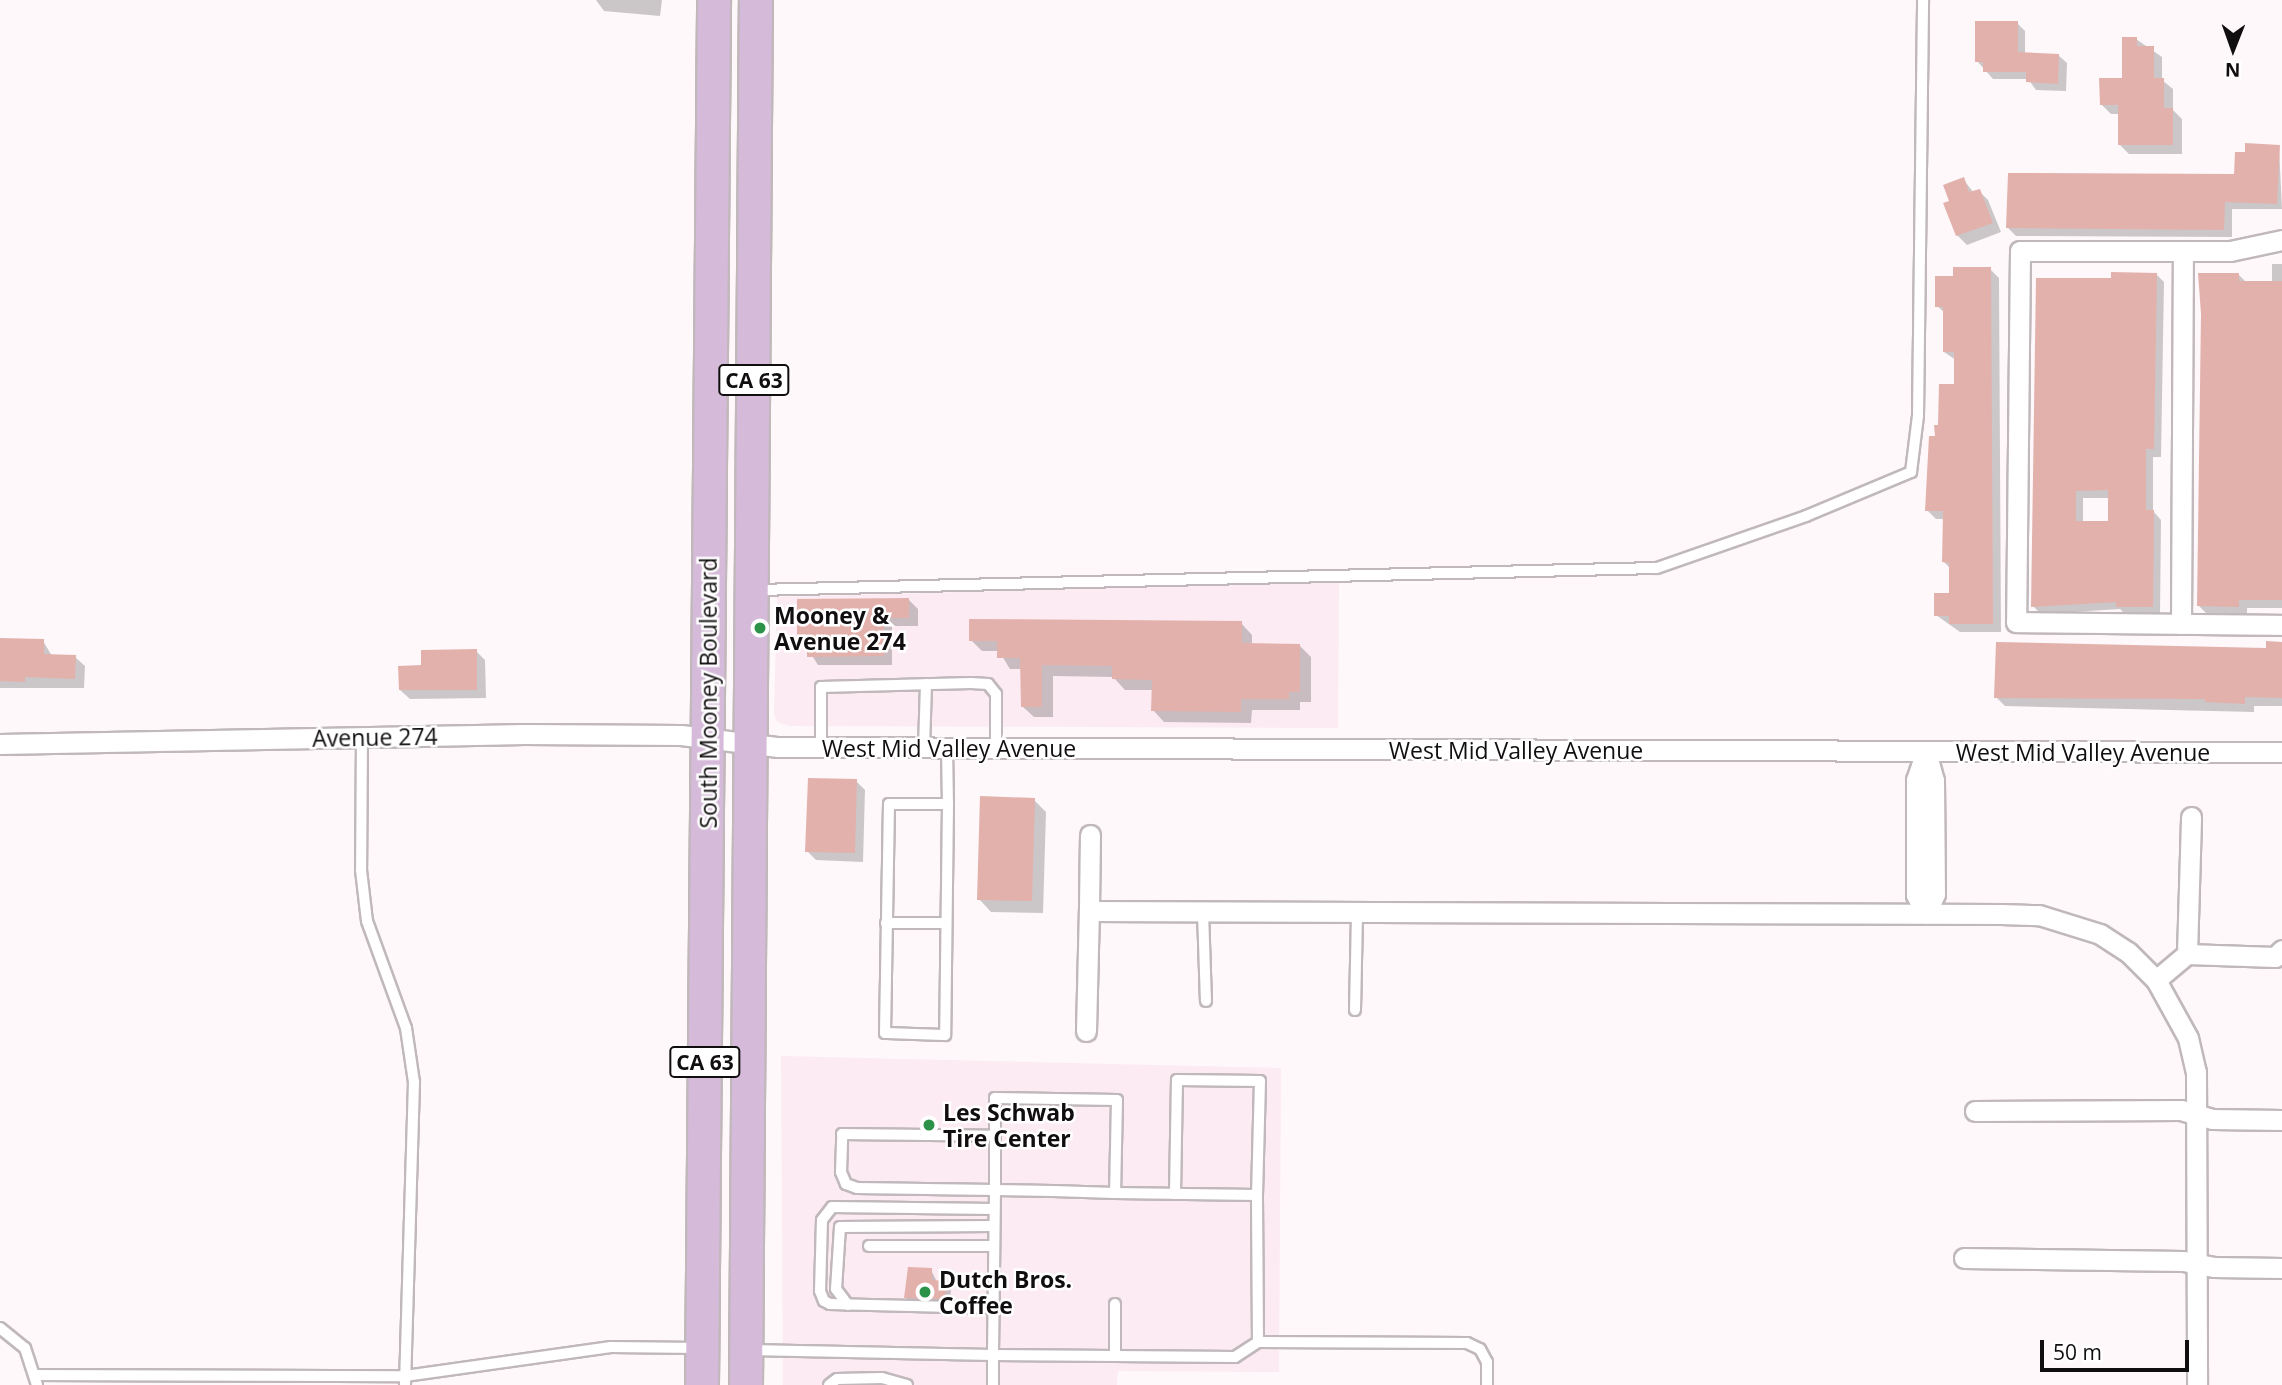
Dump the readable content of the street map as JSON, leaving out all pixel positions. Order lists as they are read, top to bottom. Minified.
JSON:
{"streets":{"main road":["CA 63","South Mooney Boulevard"],"street":["Avenue 274","West Mid Valley Avenue"]},"crossings":[["South Mooney Boulevard","Avenue 274"],["South Mooney Boulevard","West Mid Valley Avenue"],["Avenue 274","West Mid Valley Avenue"]],"places":["Mooney & Avenue 274","Les Schwab Tire Center","Dutch Bros. Coffee"],"scale_bar":"50 m","north":"bottom"}
